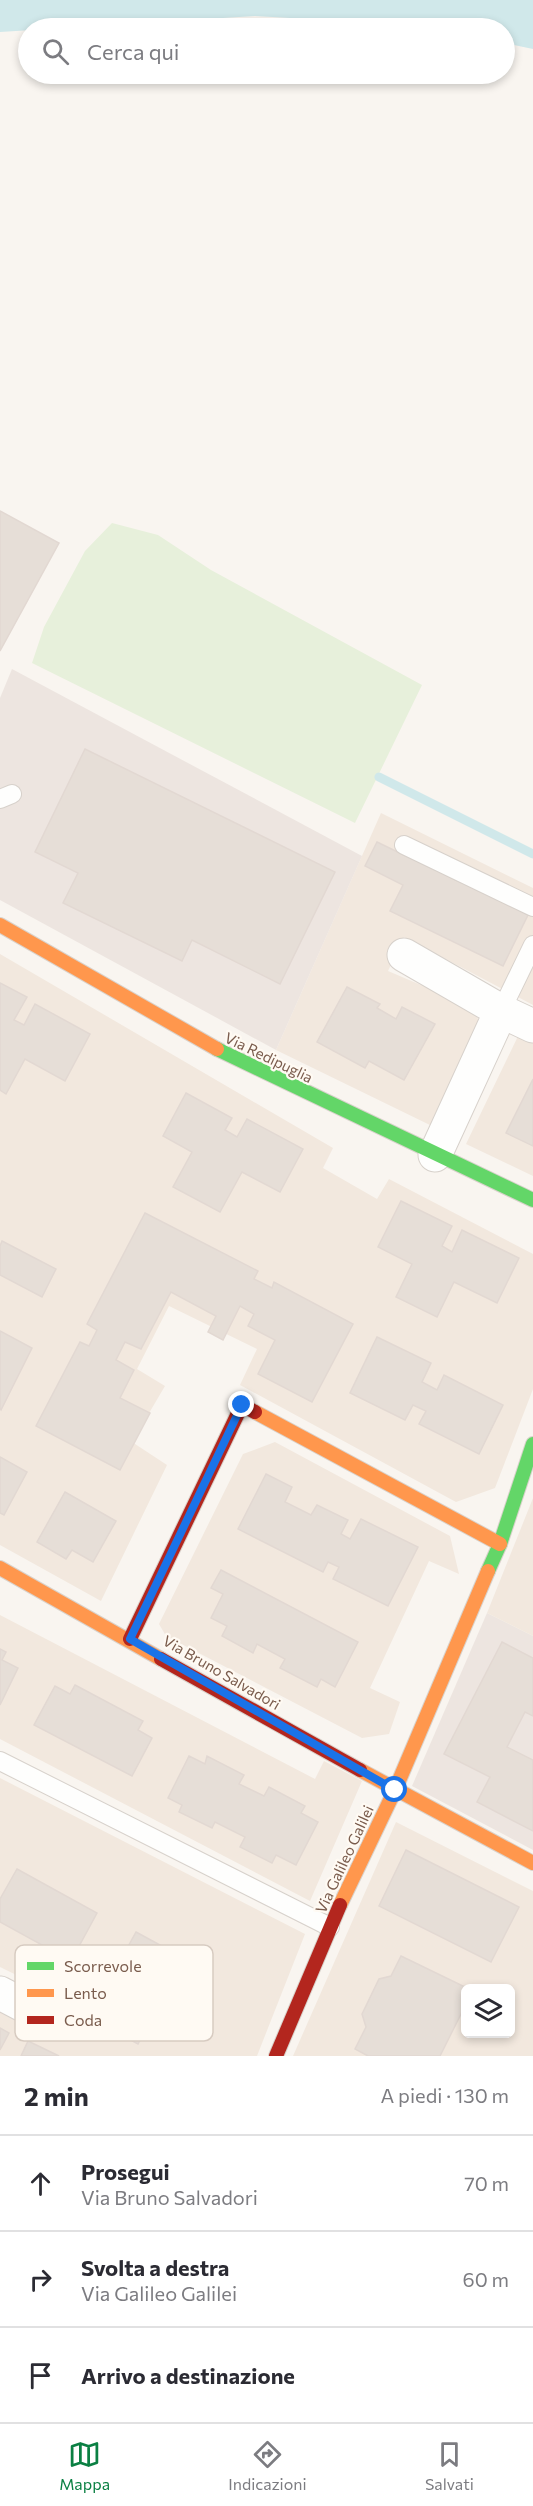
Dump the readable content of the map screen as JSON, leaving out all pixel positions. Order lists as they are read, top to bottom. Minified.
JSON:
{"streets":{"street":["Via Redipuglia","Via Bruno Salvadori","Via Galileo Galilei"]},"crossings":[["Via Bruno Salvadori","Via Galileo Galilei"]],"legend":["Scorrevole","Lento","Coda"],"page":{"search":"Cerca qui","heading":["2 min","A piedi · 130 m"],"list":[["Prosegui","Via Bruno Salvadori","70 m"],["Svolta a destra","Via Galileo Galilei","60 m"],"Arrivo a destinazione"],"nav":["Mappa","Indicazioni","Salvati"]}}
